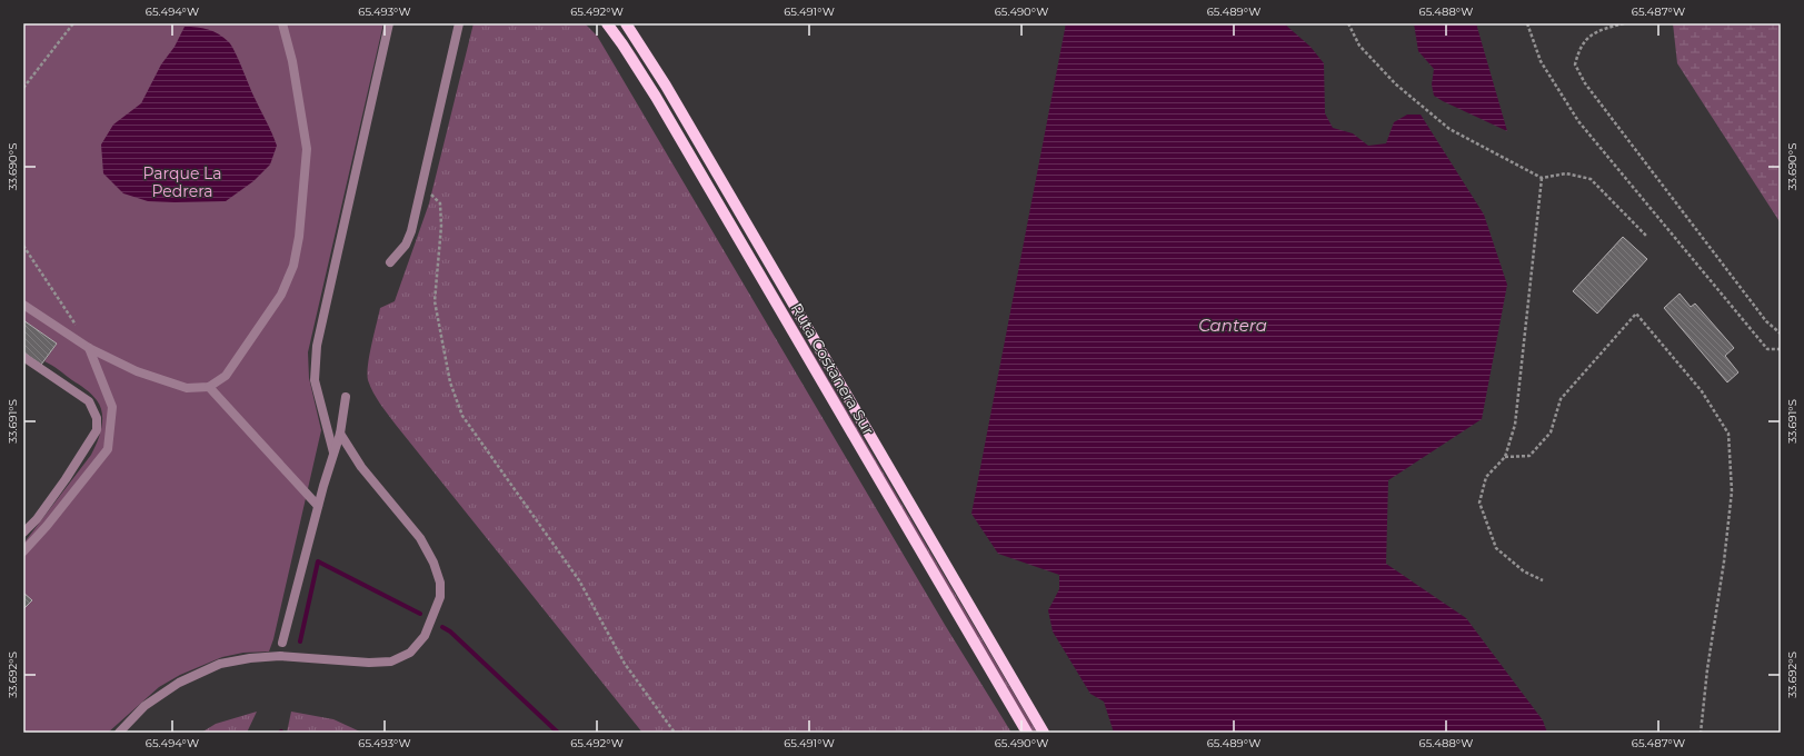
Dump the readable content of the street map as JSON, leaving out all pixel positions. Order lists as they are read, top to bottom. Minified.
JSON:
{"streets":{"main road":["Ruta Costanera Sur"]},"water":["Cantera"],"parks":["Parque La Pedrera"],"coordinates":["65.494°W","65.493°W","65.492°W","65.491°W","65.490°W","65.489°W","65.488°W","65.487°W","33.690°S","33.691°S","33.692°S"]}
